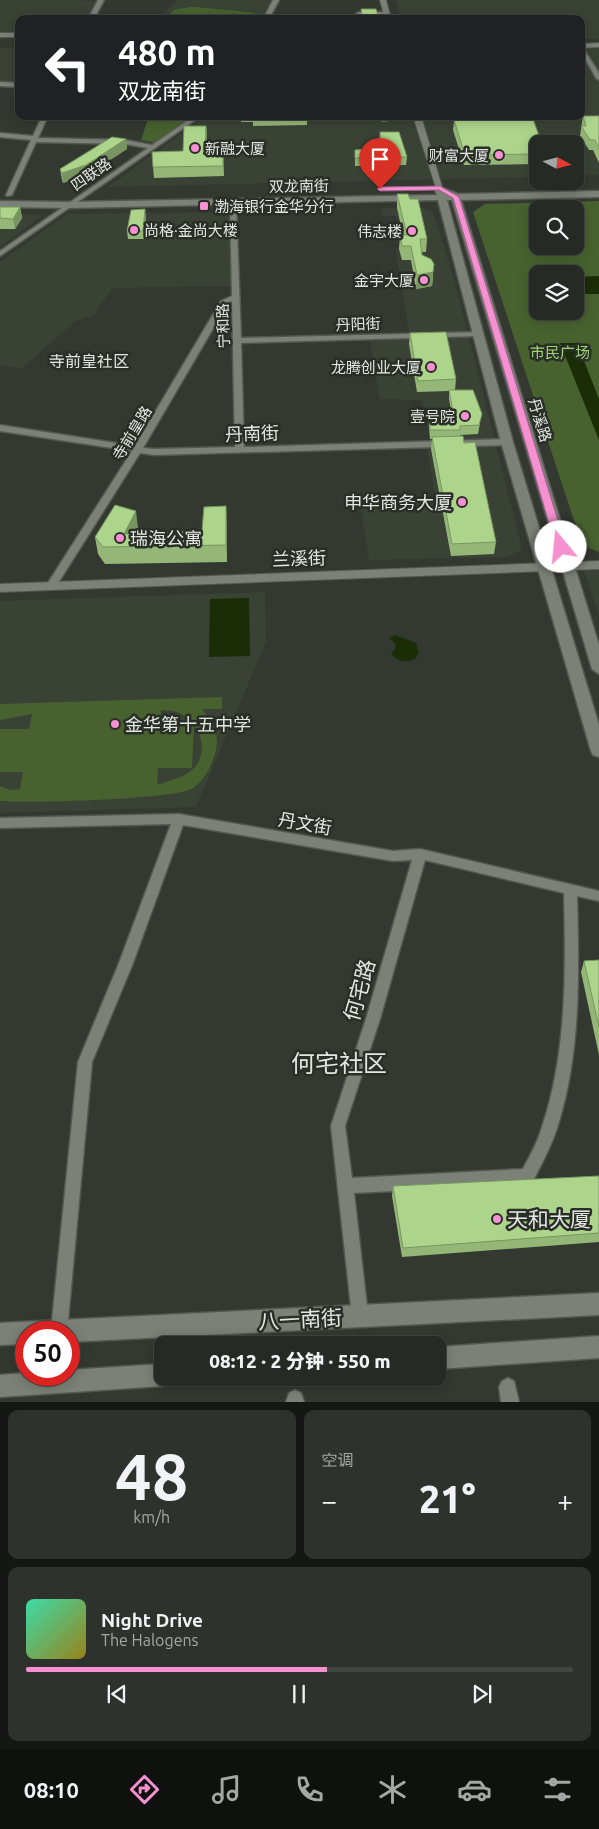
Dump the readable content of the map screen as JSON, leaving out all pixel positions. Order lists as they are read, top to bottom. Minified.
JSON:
{"streets":{"main road":["双龙南街","丹溪路","八一南街"],"street":["四联路","丹阳街","宁和路","寺前皇路","丹南街","兰溪街","丹文街","何宅路"]},"crossings":[["四联路","双龙南街"],["双龙南街","宁和路"],["双龙南街","丹溪路"],["丹阳街","宁和路"],["丹阳街","丹溪路"],["宁和路","寺前皇路"],["宁和路","丹南街"],["丹溪路","丹南街"],["丹溪路","兰溪街"],["寺前皇路","丹南街"],["寺前皇路","兰溪街"],["丹文街","何宅路"],["何宅路","八一南街"]],"districts":["寺前皇社区","何宅社区"],"parks":["市民广场"],"places":{"other":["新融大厦","财富大厦","尚格·金尚大楼","伟志楼","金宇大厦","龙腾创业大厦","壹号院","申华商务大厦","瑞海公寓","金华第十五中学","天和大厦"],"transit":["渤海银行金华分行"]},"north":"right","page":{"turn":["480 m","双龙南街"],"limit":"50","trip":"08:12 · 2 分钟 · 550 m","tile":[["48","km/h"],"空调"],"heat":["−","21°","+"],"song":["Night Drive","The Halogens"],"tabs":"08:10"}}
